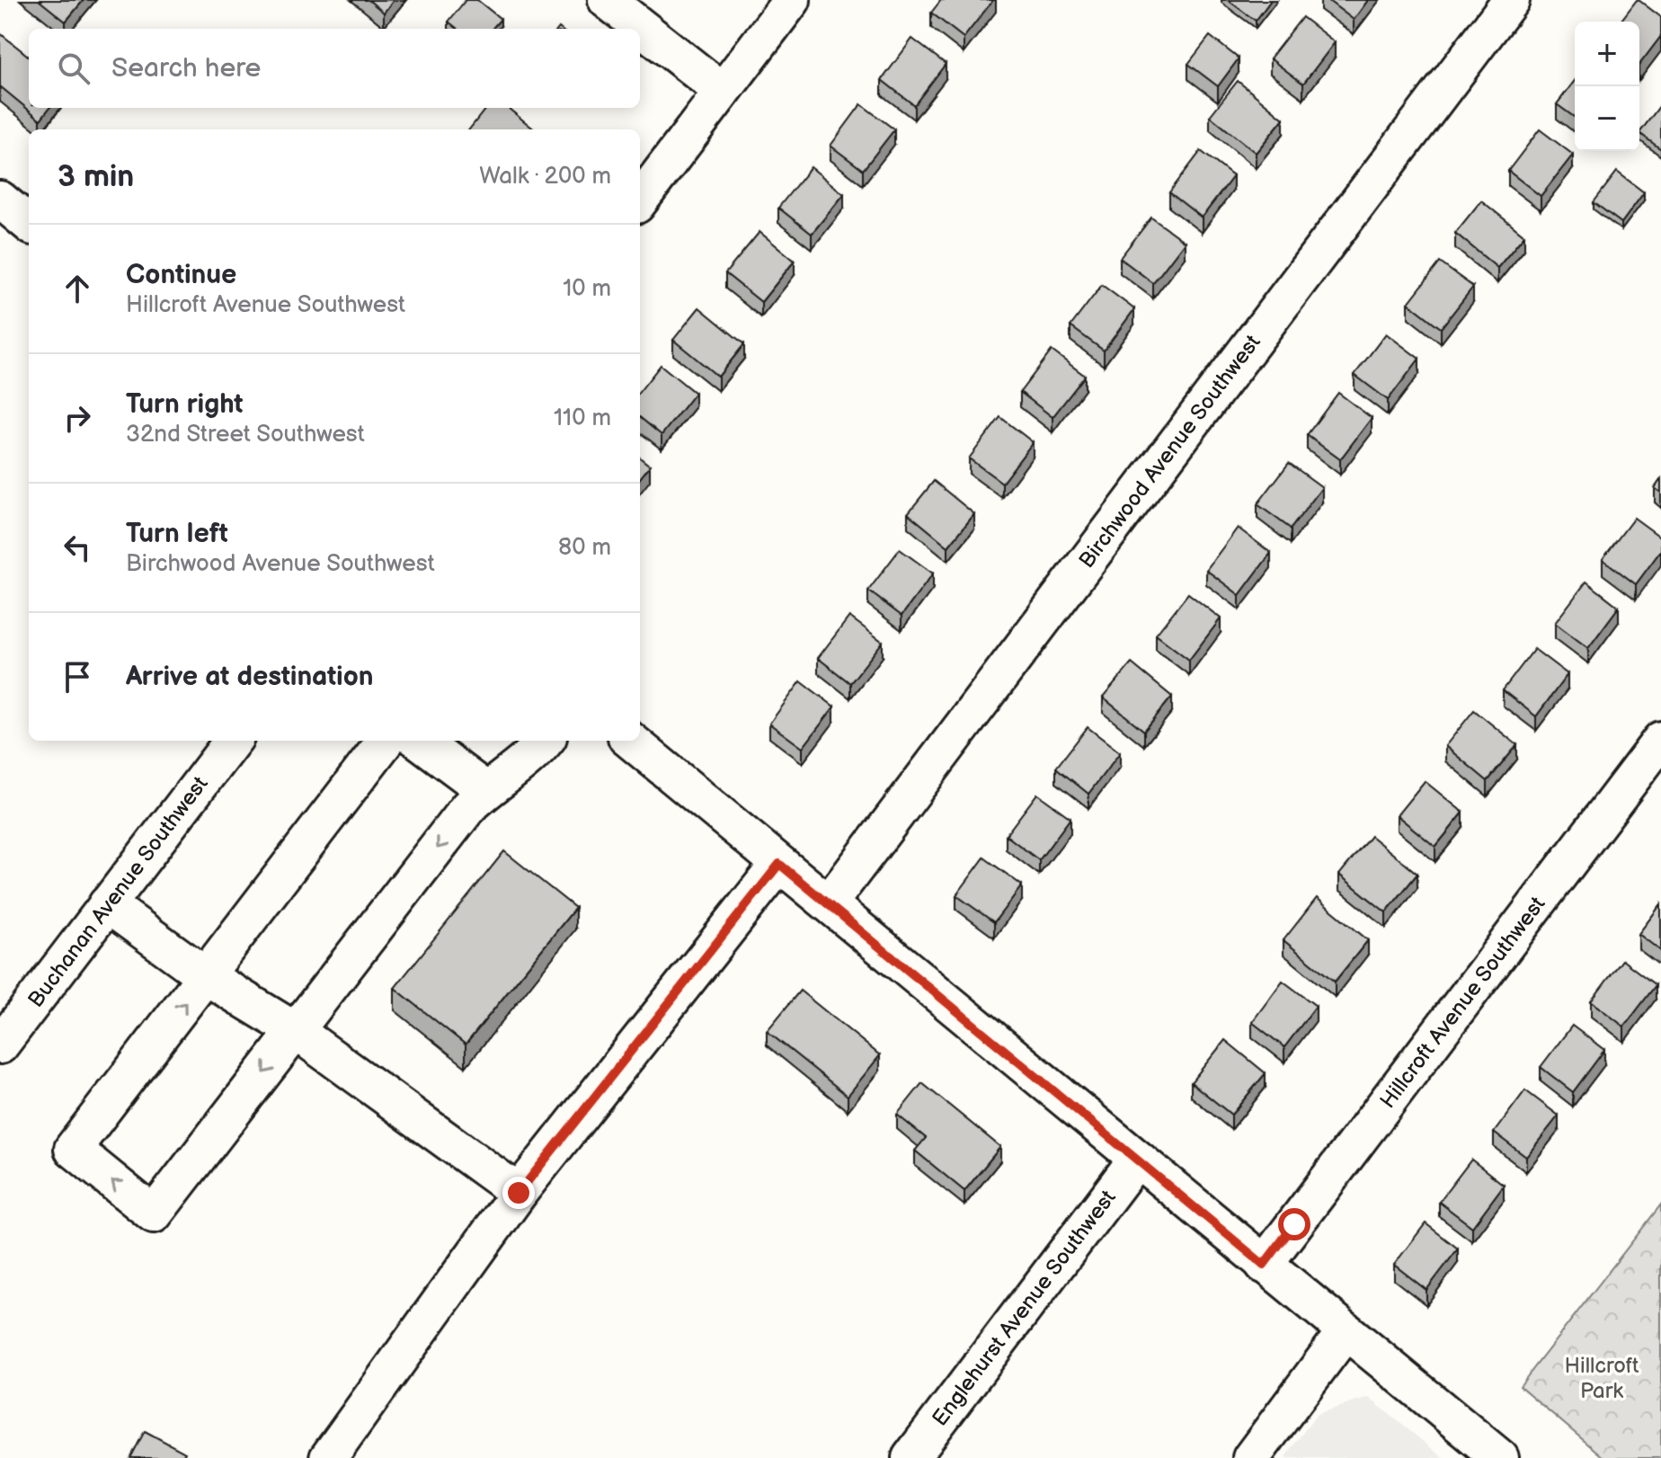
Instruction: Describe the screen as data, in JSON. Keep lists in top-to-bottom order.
{
  "streets": {
    "street": [
      "Birchwood Avenue Southwest",
      "Buchanan Avenue Southwest",
      "Hillcroft Avenue Southwest",
      "Englehurst Avenue Southwest"
    ]
  },
  "parks": ["Hillcroft Park"],
  "page": {
    "map_buttons": ["+", "−"],
    "search": "Search here",
    "heading": ["3 min", "Walk · 200 m"],
    "list": [
      ["Continue", "Hillcroft Avenue Southwest", "10 m"],
      ["Turn right", "32nd Street Southwest", "110 m"],
      ["Turn left", "Birchwood Avenue Southwest", "80 m"],
      "Arrive at destination"
    ]
  }
}
